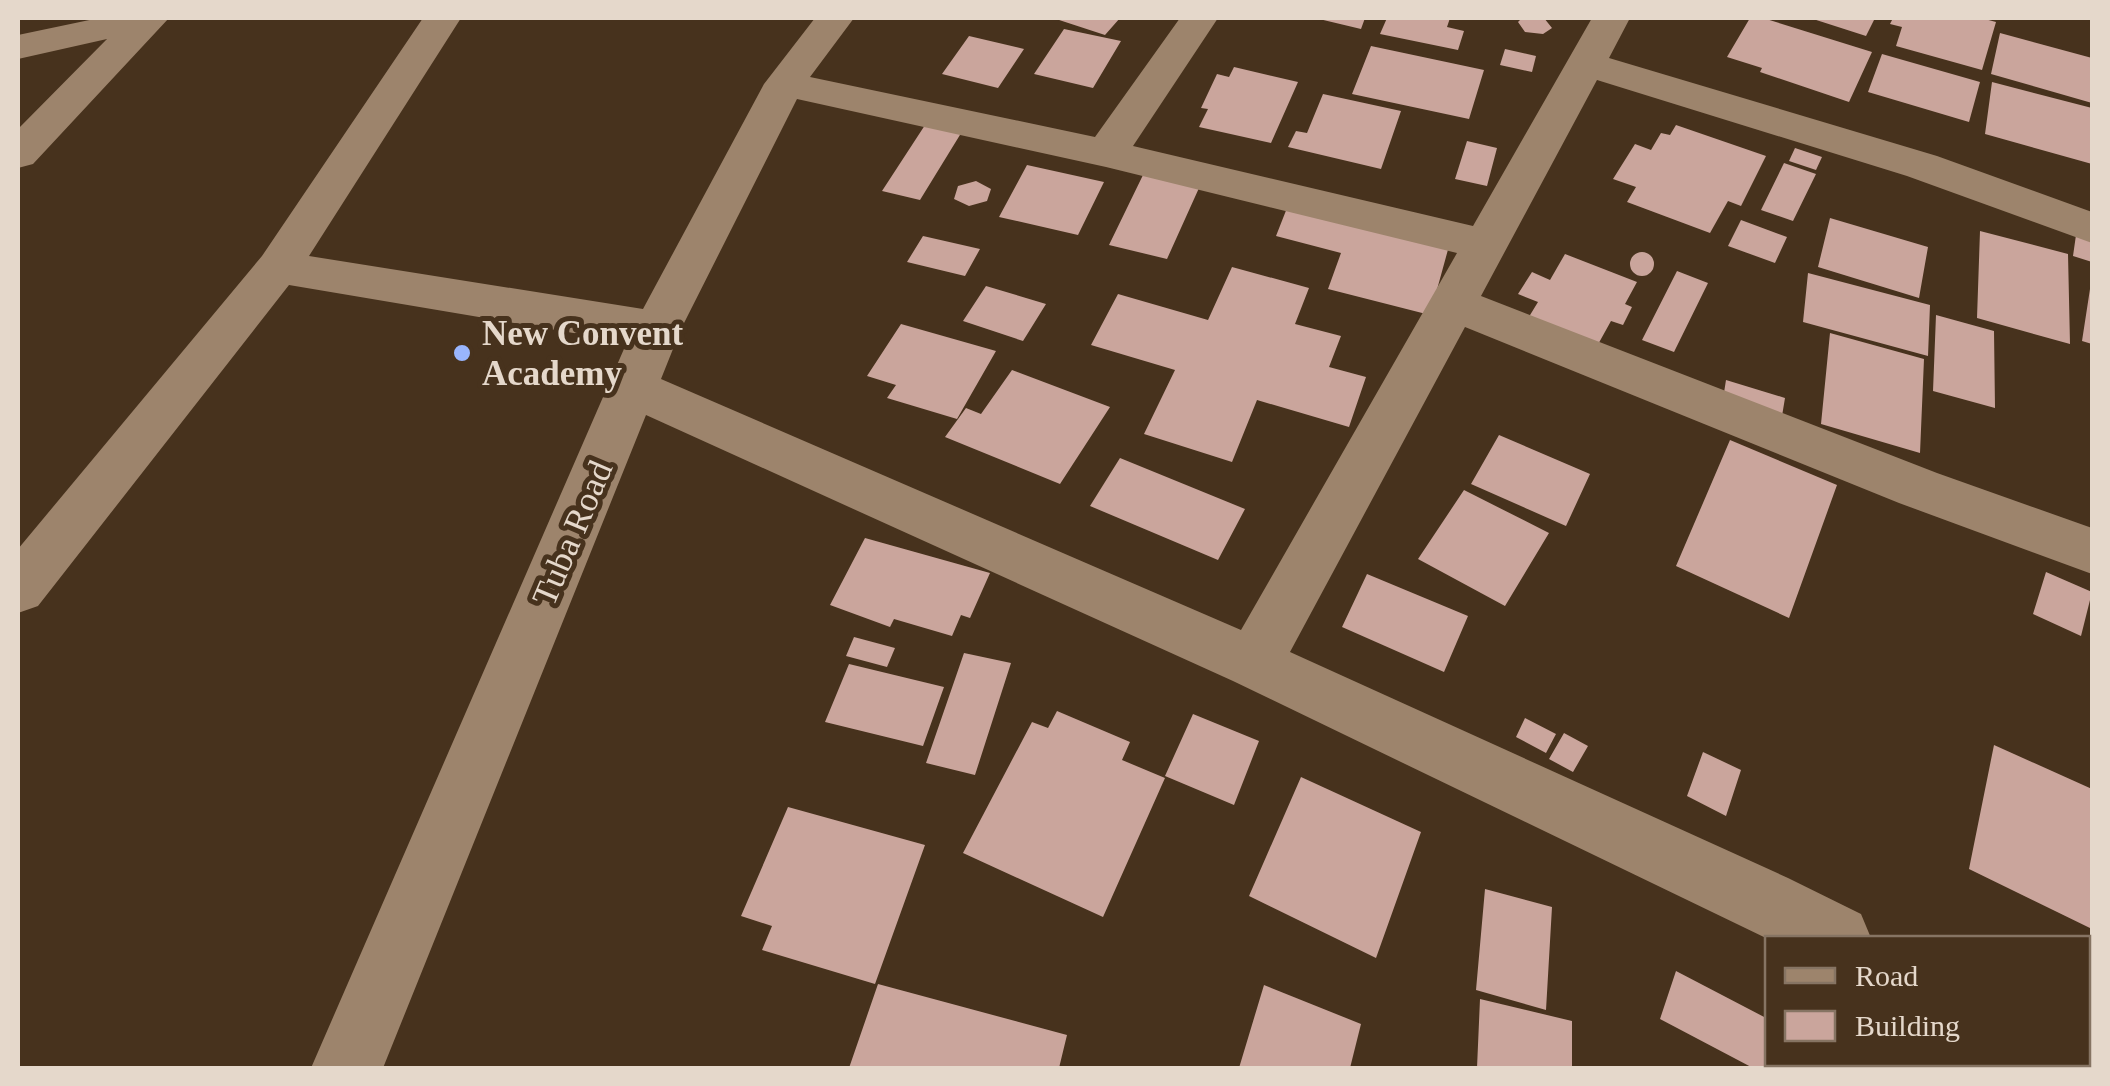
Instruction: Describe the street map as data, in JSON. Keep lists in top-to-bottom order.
{
  "streets": {
    "street": ["Tuba Road"]
  },
  "places": ["New Convent Academy"],
  "legend": ["Road", "Building"]
}
